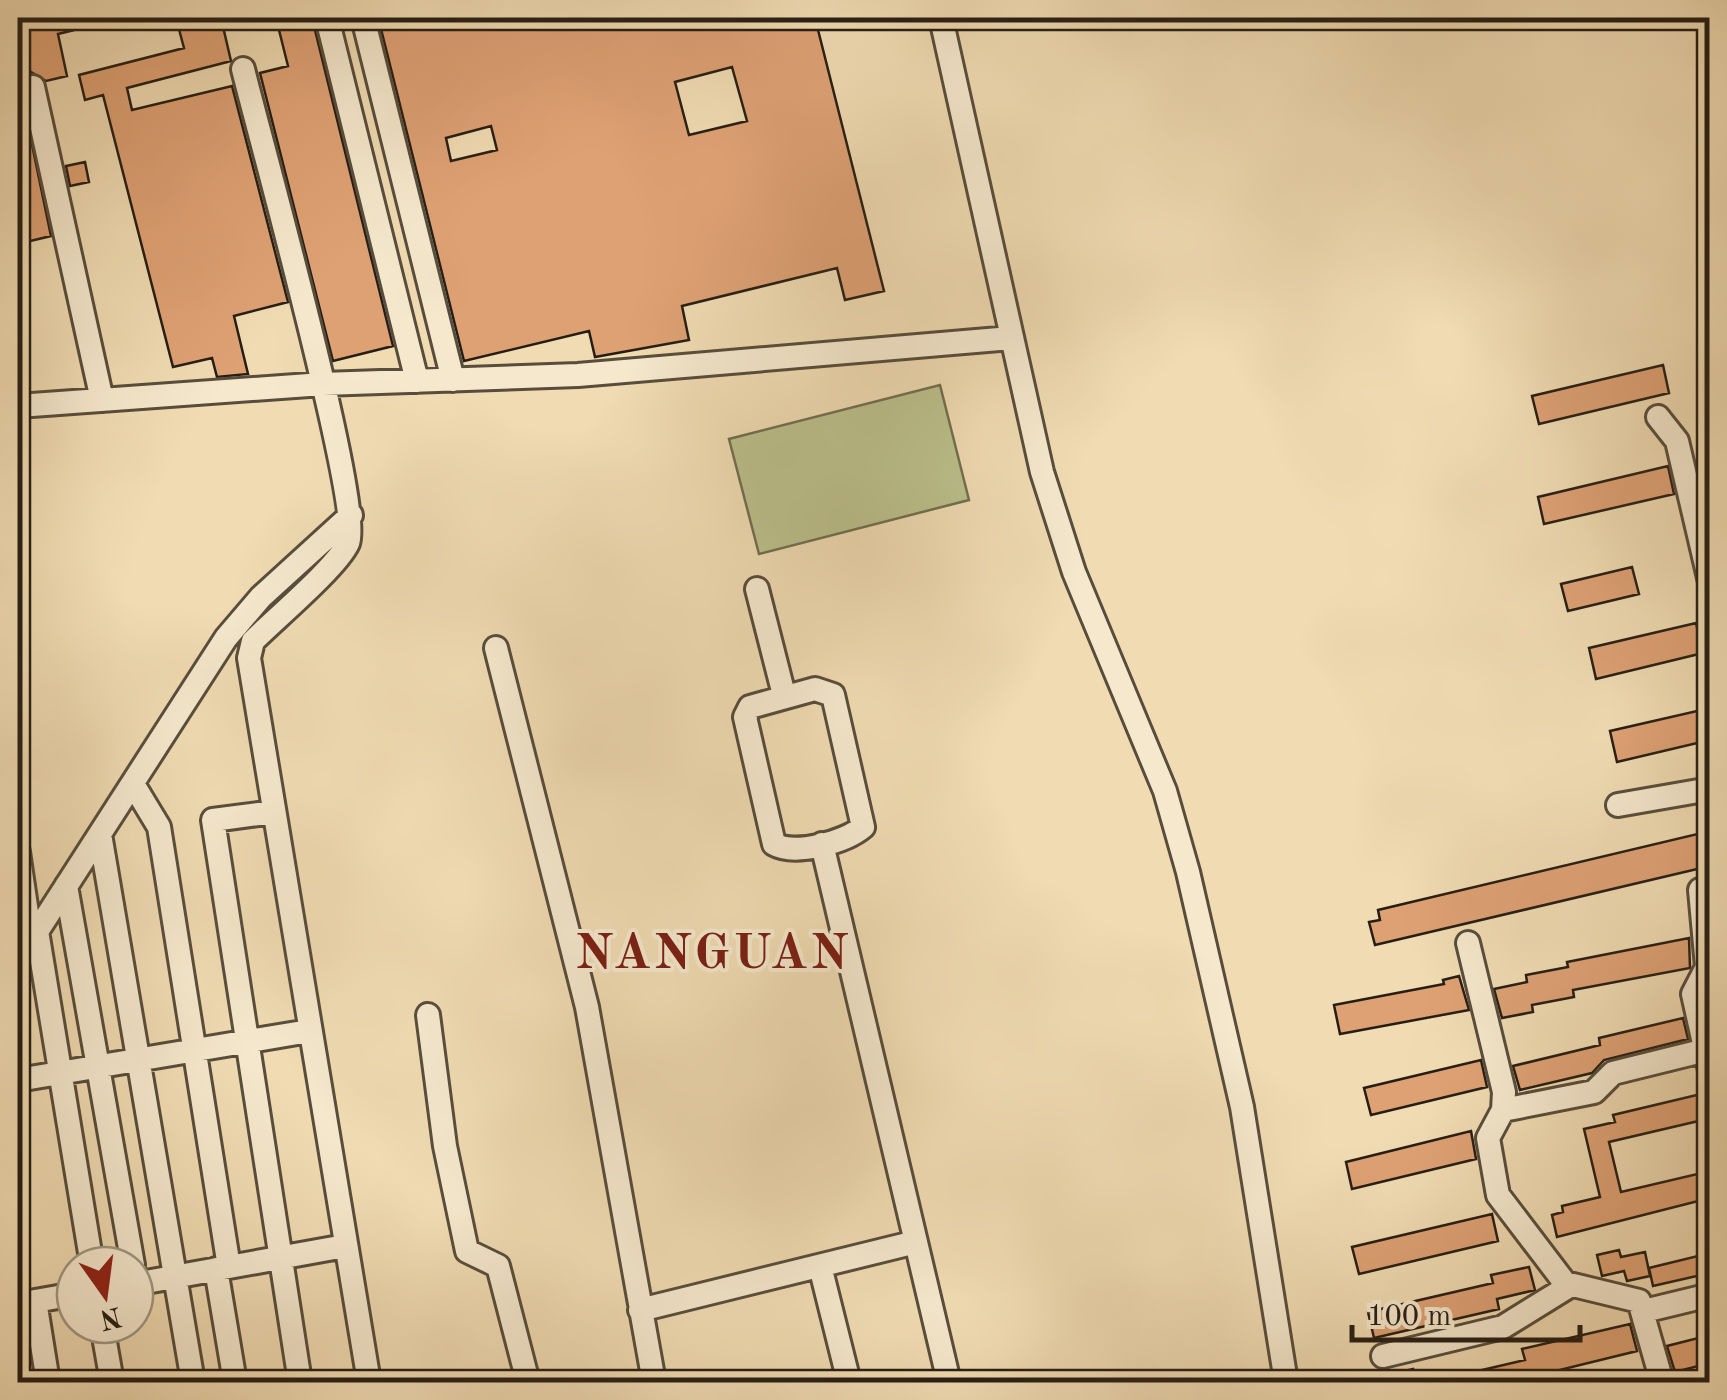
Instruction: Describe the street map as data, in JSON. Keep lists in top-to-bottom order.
{
  "districts": ["NANGUAN"],
  "scale_bar": "100 m",
  "north": "bottom"
}
